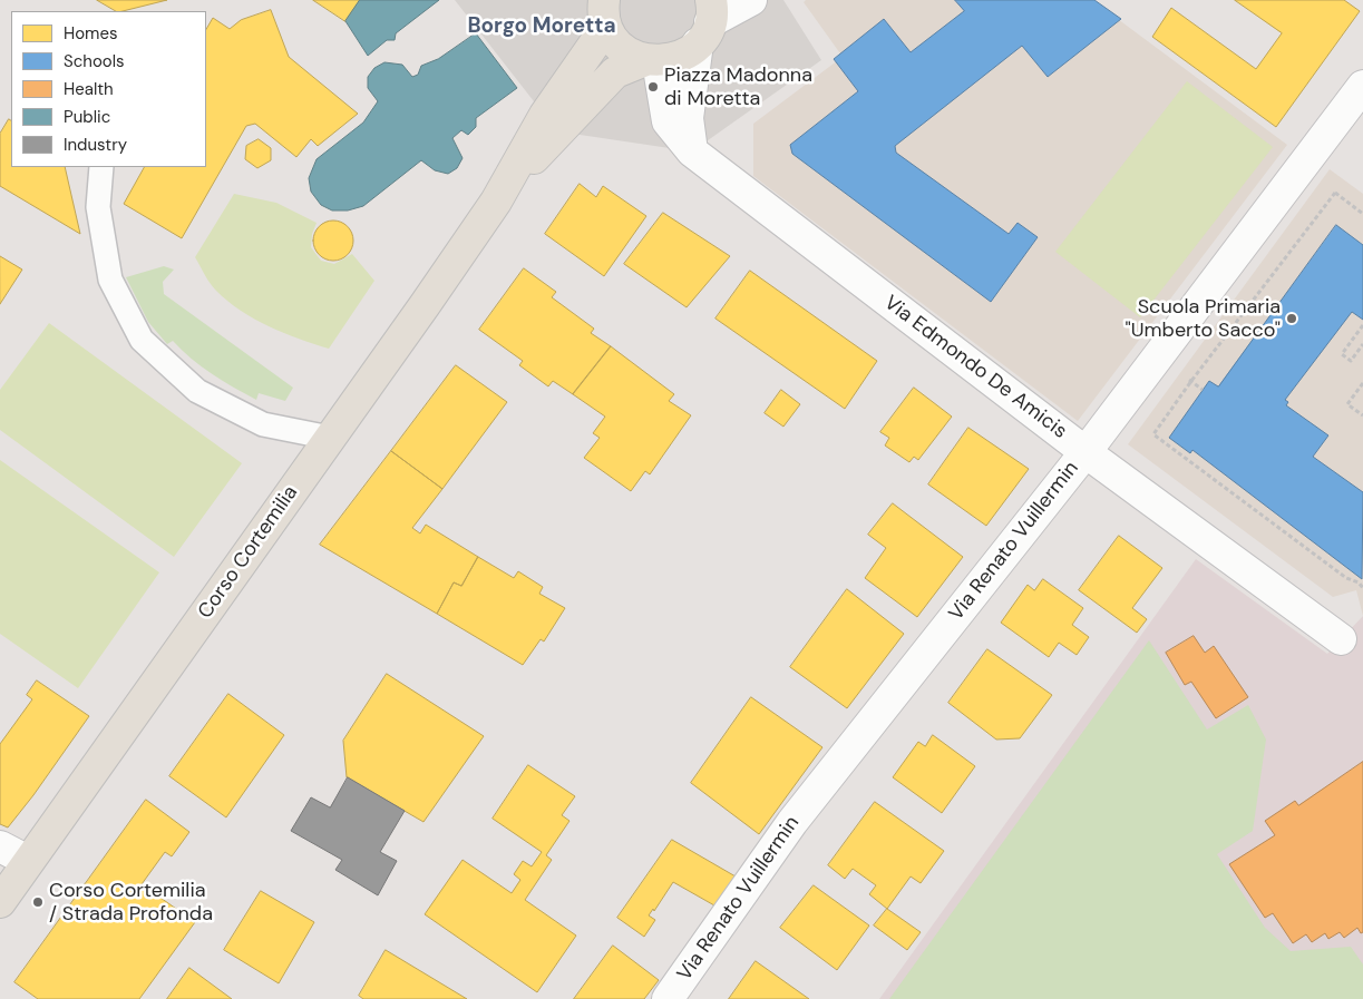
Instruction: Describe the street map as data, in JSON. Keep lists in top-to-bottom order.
{
  "streets": {
    "main road": ["Corso Cortemilia"],
    "street": ["Via Edmondo De Amicis", "Via Renato Vuillermin"]
  },
  "crossings": [
    ["Via Edmondo De Amicis", "Via Renato Vuillermin"],
    ["Via Edmondo De Amicis", "Corso Cortemilia"]
  ],
  "districts": ["Borgo Moretta"],
  "places": ["Piazza Madonna di Moretta", "Scuola Primaria \"Umberto Sacco\"", "Corso Cortemilia / Strada Profonda"],
  "legend": [
    "Homes",
    "Schools",
    "Health",
    "Public",
    "Industry"
  ]
}
